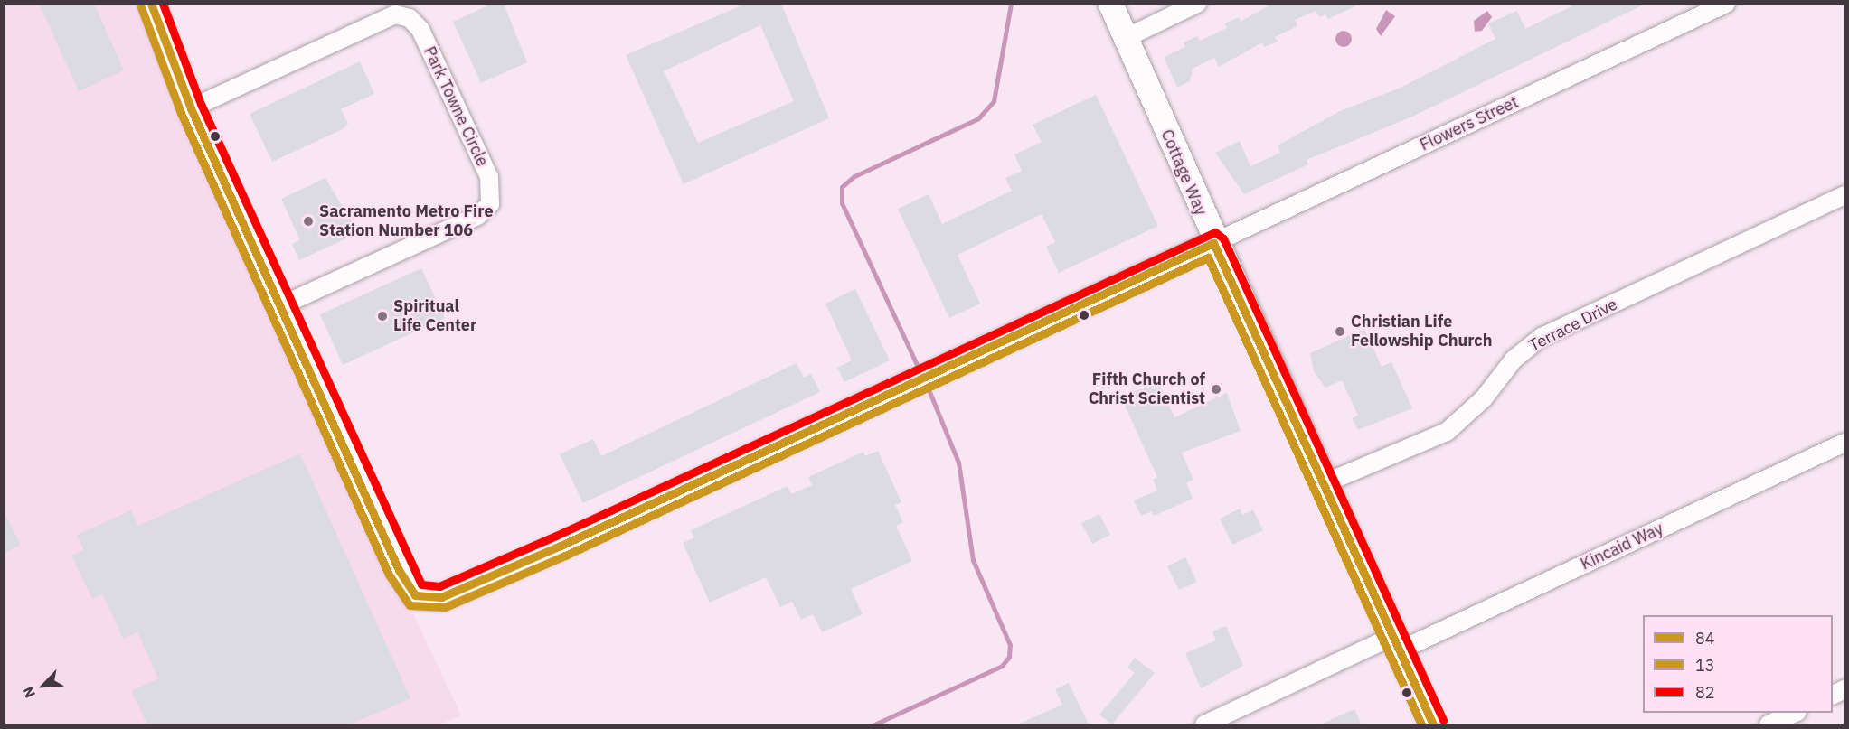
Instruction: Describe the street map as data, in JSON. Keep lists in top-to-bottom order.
{
  "streets": {
    "street": [
      "Park Towne Circle",
      "Flowers Street",
      "Cottage Way",
      "Terrace Drive",
      "Kincaid Way"
    ]
  },
  "crossings": [
    ["Flowers Street", "Cottage Way"],
    ["Cottage Way", "Terrace Drive"],
    ["Cottage Way", "Kincaid Way"]
  ],
  "places": [
    "Sacramento Metro Fire Station Number 106",
    "Spiritual Life Center",
    "Christian Life Fellowship Church",
    "Fifth Church of Christ Scientist"
  ],
  "lines": ["transit line 84", "transit line 82", "transit line 13"],
  "legend": ["84", "13", "82"],
  "north": "bottom left"
}
